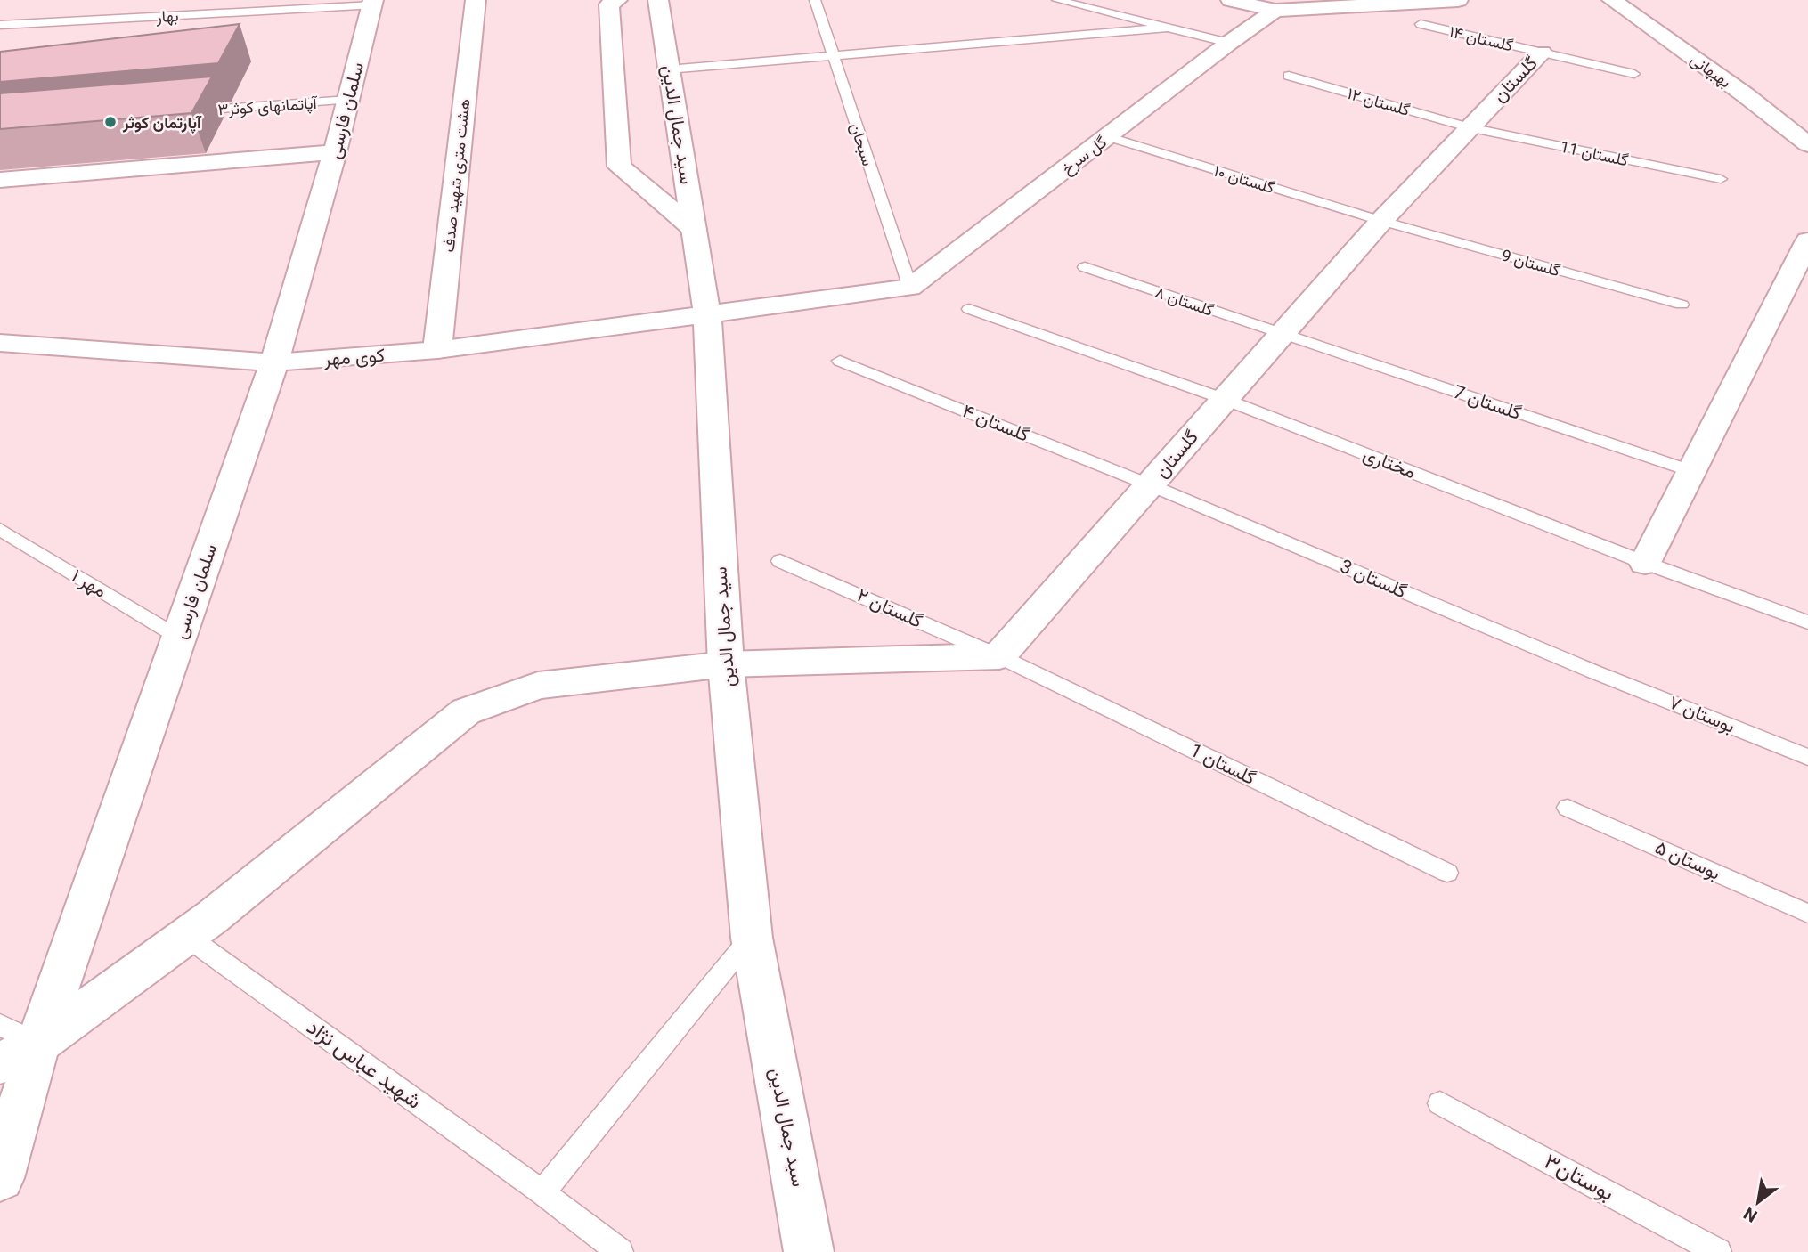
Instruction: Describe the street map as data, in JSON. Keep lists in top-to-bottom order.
{
  "streets": {
    "street": [
      "بهبهانی",
      "گلستان",
      "سلمان فارسی",
      "سید جمال الدین",
      "گل سرخ",
      "هشت متری شهید صدف",
      "کوی مهر"
    ],
    "lane": [
      "بهار",
      "گلستان ۱۴",
      "گلستان ۱۲",
      "آپاتمانهای کوثر۳",
      "سبحان",
      "گلستان 11",
      "گلستان ۱۰",
      "گلستان 9",
      "گلستان ۸",
      "گلستان 7",
      "گلستان ۴",
      "مختاری",
      "گلستان 3",
      "مهر ۱",
      "گلستان ۲",
      "بوستان ۷",
      "گلستان 1",
      "بوستان ۵",
      "شهید عباس نژاد",
      "بوستان۳"
    ]
  },
  "crossings": [
    ["بهار", "سلمان فارسی"],
    ["گلستان ۱۴", "گلستان"],
    ["گلستان", "گلستان ۱۲"],
    ["گلستان", "گلستان 11"],
    ["گلستان", "گلستان ۱۰"],
    ["گلستان", "گلستان 9"],
    ["گلستان", "گلستان ۸"],
    ["گلستان", "گلستان 7"],
    ["گلستان", "گلستان ۴"],
    ["گلستان", "مختاری"],
    ["گلستان", "گلستان 3"],
    ["گلستان", "گلستان ۲"],
    ["گلستان", "گلستان 1"],
    ["گلستان ۱۲", "گلستان 11"],
    ["آپاتمانهای کوثر۳", "سلمان فارسی"],
    ["سلمان فارسی", "کوی مهر"],
    ["سلمان فارسی", "مهر ۱"],
    ["سید جمال الدین", "کوی مهر"],
    ["سبحان", "گل سرخ"],
    ["گل سرخ", "گلستان ۱۰"],
    ["هشت متری شهید صدف", "کوی مهر"],
    ["گلستان ۱۰", "گلستان 9"],
    ["گلستان ۸", "گلستان 7"],
    ["گلستان ۴", "گلستان 3"],
    ["گلستان 3", "بوستان ۷"],
    ["گلستان ۲", "گلستان 1"]
  ],
  "places": ["آپارتمان کوثر"],
  "north": "bottom left"
}
